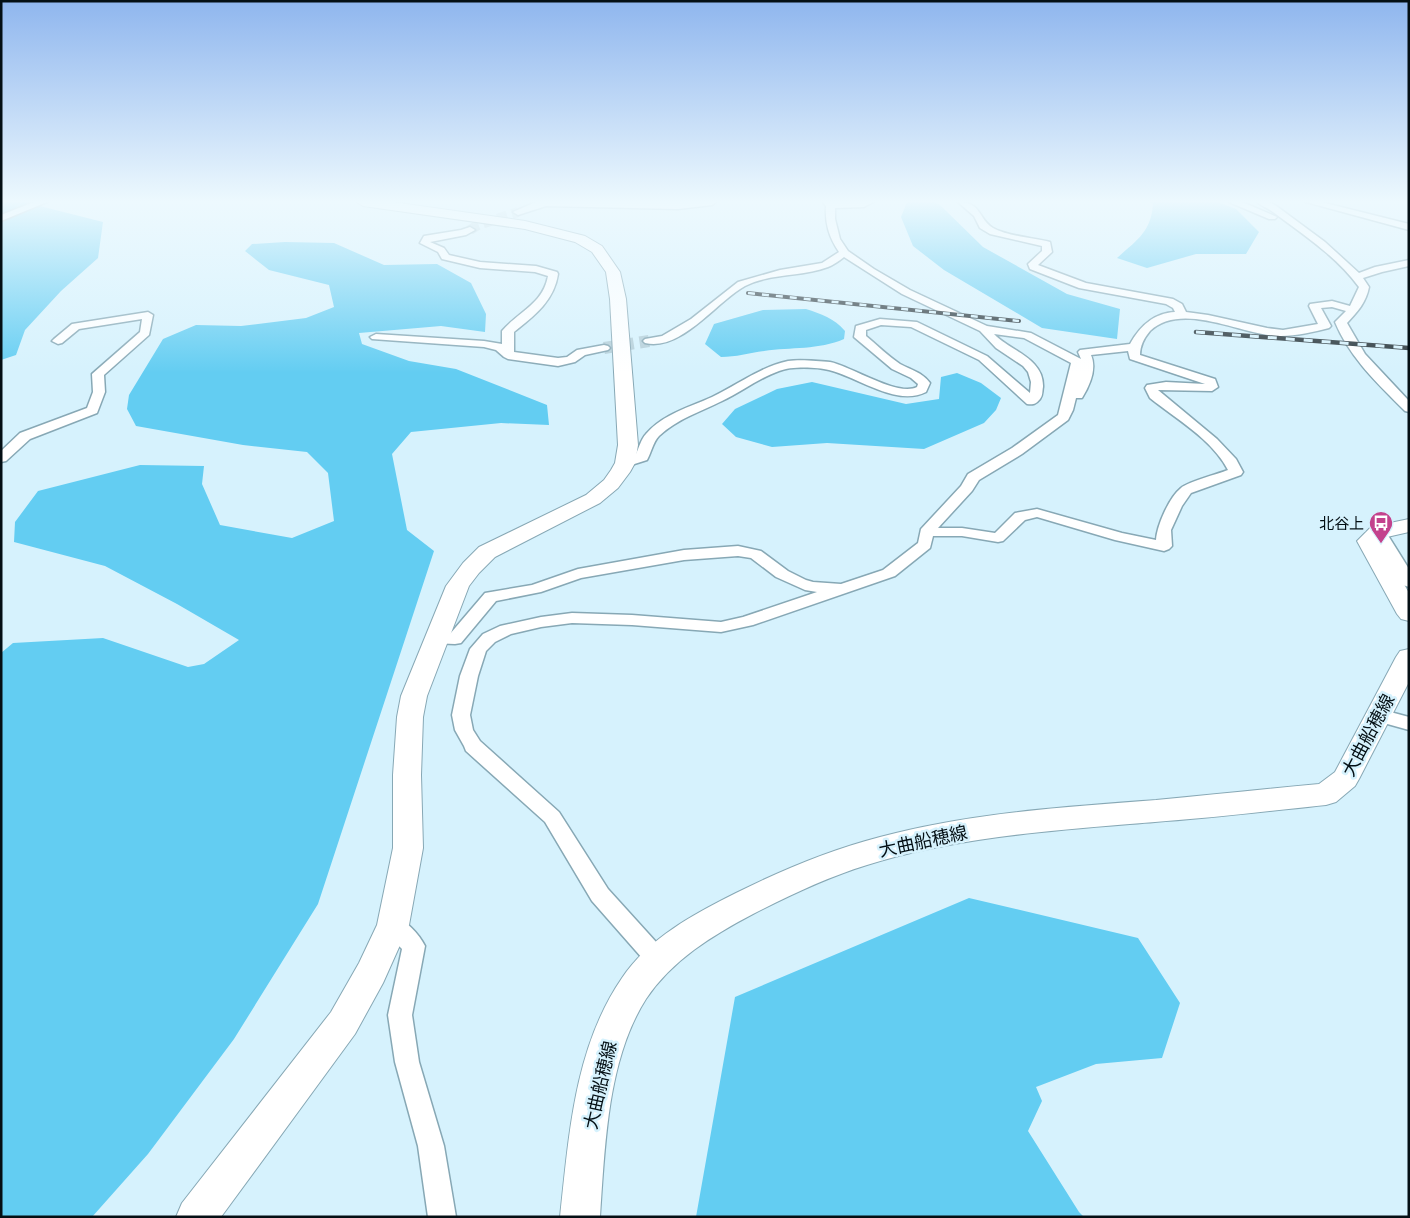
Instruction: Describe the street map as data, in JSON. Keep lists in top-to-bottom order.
{
  "streets": {
    "street": ["大曲船穂線"]
  },
  "places": {
    "bus stop": ["北谷上"]
  }
}
